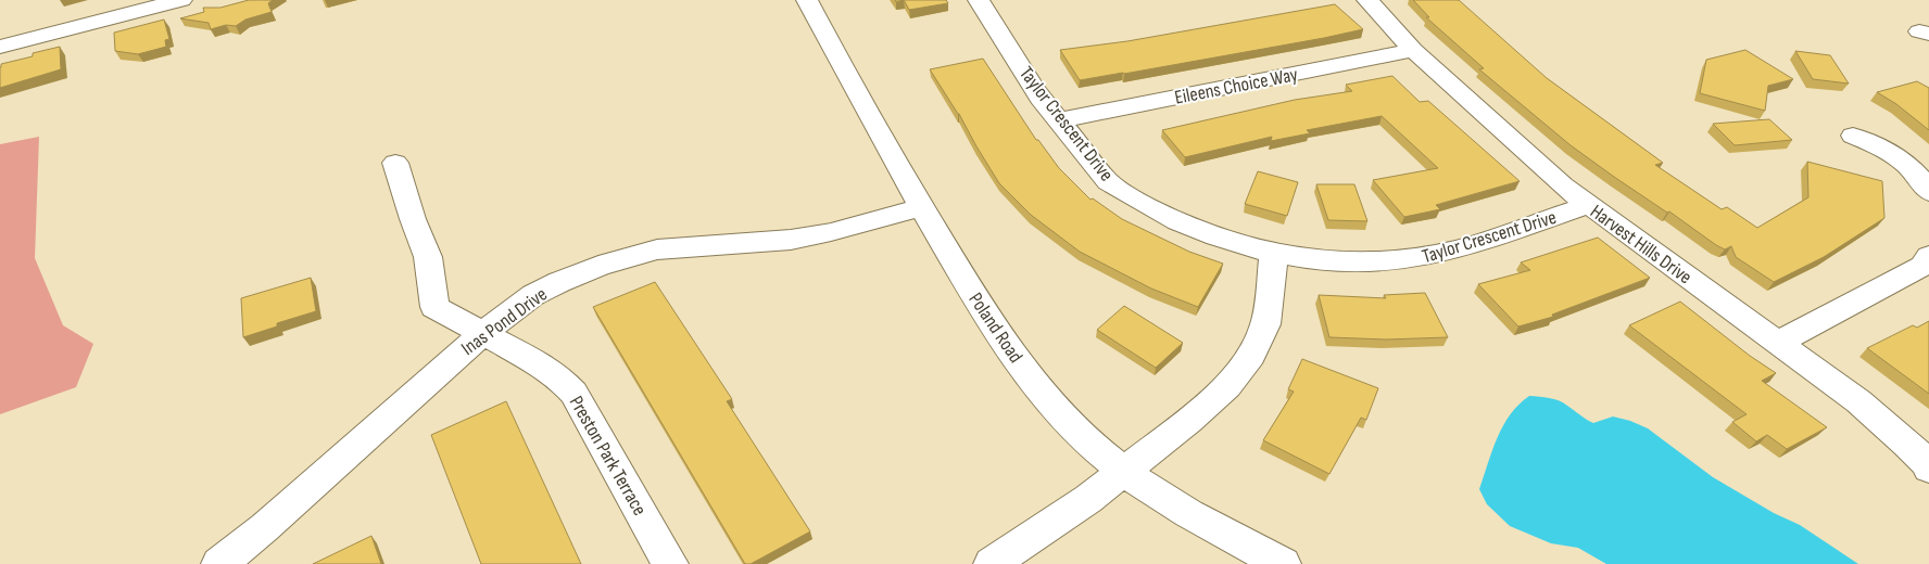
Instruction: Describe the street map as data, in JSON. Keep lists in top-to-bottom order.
{
  "streets": {
    "street": [
      "Eileens Choice Way",
      "Taylor Crescent Drive",
      "Harvest Hills Drive",
      "Inas Pond Drive",
      "Poland Road",
      "Preston Park Terrace"
    ]
  },
  "crossings": [
    ["Eileens Choice Way", "Taylor Crescent Drive"],
    ["Eileens Choice Way", "Harvest Hills Drive"],
    ["Taylor Crescent Drive", "Harvest Hills Drive"],
    ["Inas Pond Drive", "Poland Road"],
    ["Inas Pond Drive", "Preston Park Terrace"]
  ]
}
